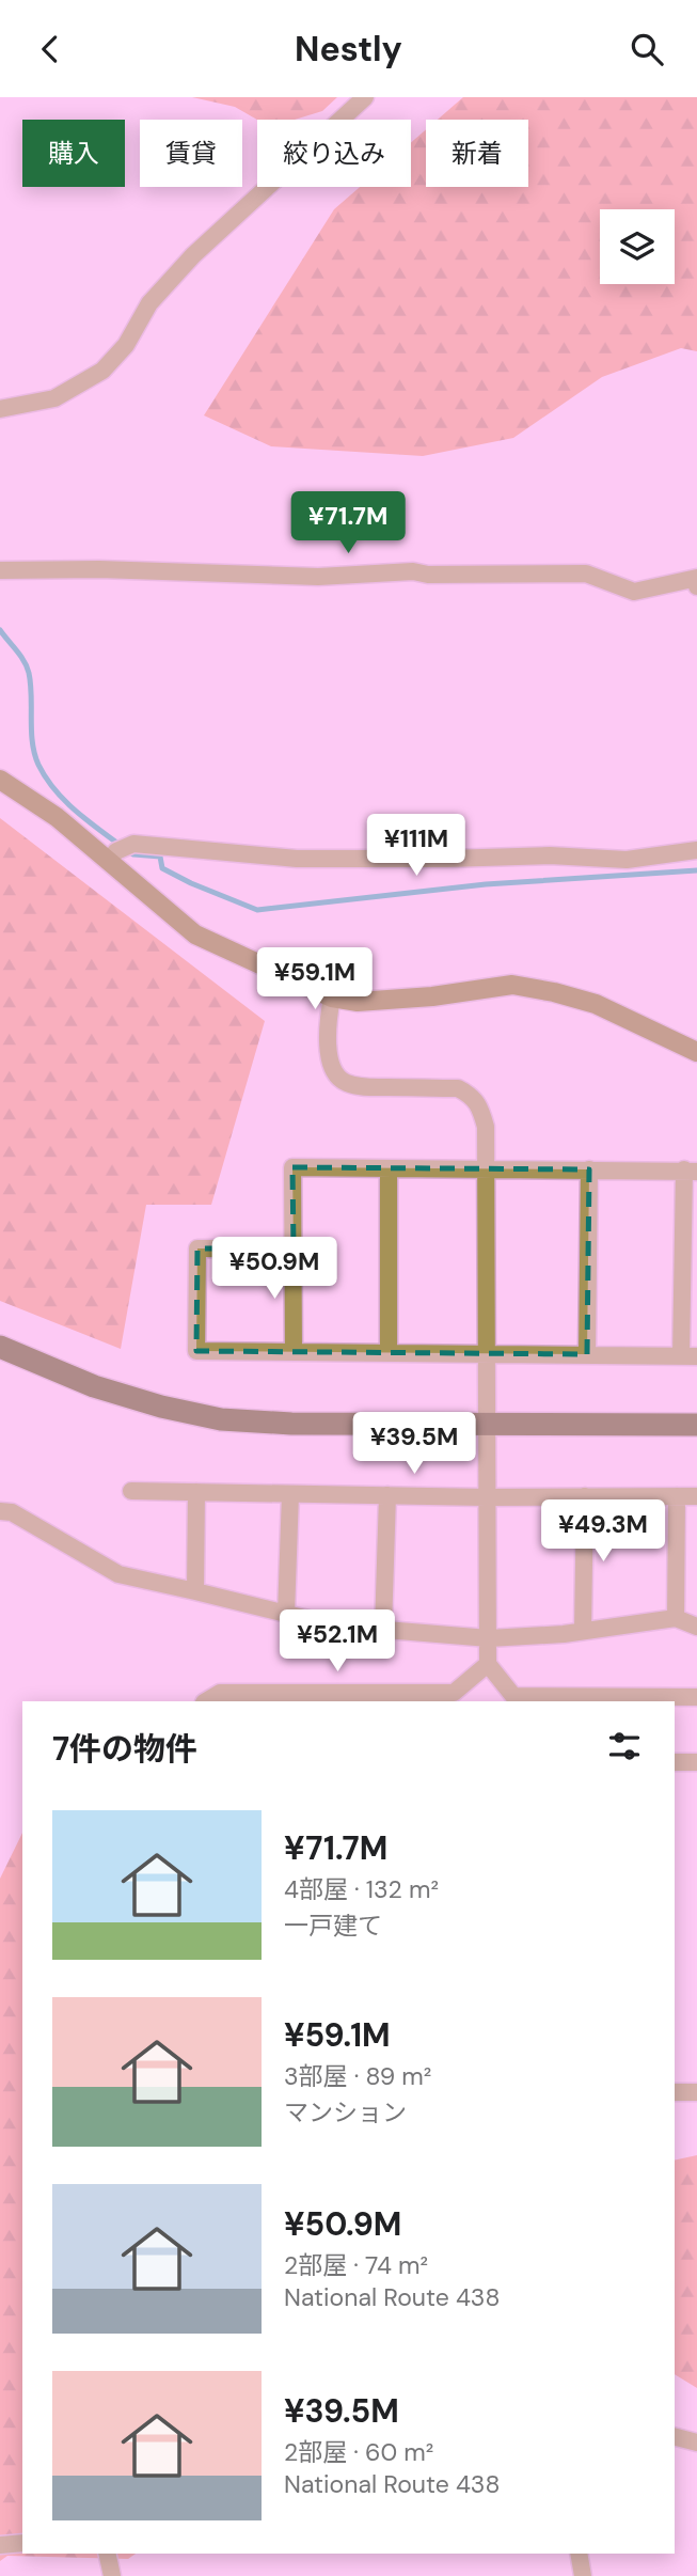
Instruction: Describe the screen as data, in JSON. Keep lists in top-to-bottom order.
{
  "page": {
    "header": "Nestly",
    "chip": [
      "購入",
      "賃貸",
      "絞り込み",
      "新着"
    ],
    "price": [
      "¥71.7M",
      "¥111M",
      "¥59.1M",
      "¥50.9M",
      "¥39.5M",
      "¥49.3M",
      "¥52.1M"
    ],
    "heading": "7件の物件",
    "list": [
      {
        "name": "¥71.7M",
        "note": "4部屋 · 132 m² · 一戸建て"
      },
      {
        "name": "¥59.1M",
        "note": "3部屋 · 89 m² · マンション"
      },
      {
        "name": "¥50.9M",
        "note": "2部屋 · 74 m² · National Route 438"
      },
      {
        "name": "¥39.5M",
        "note": "2部屋 · 60 m² · National Route 438"
      }
    ]
  }
}
